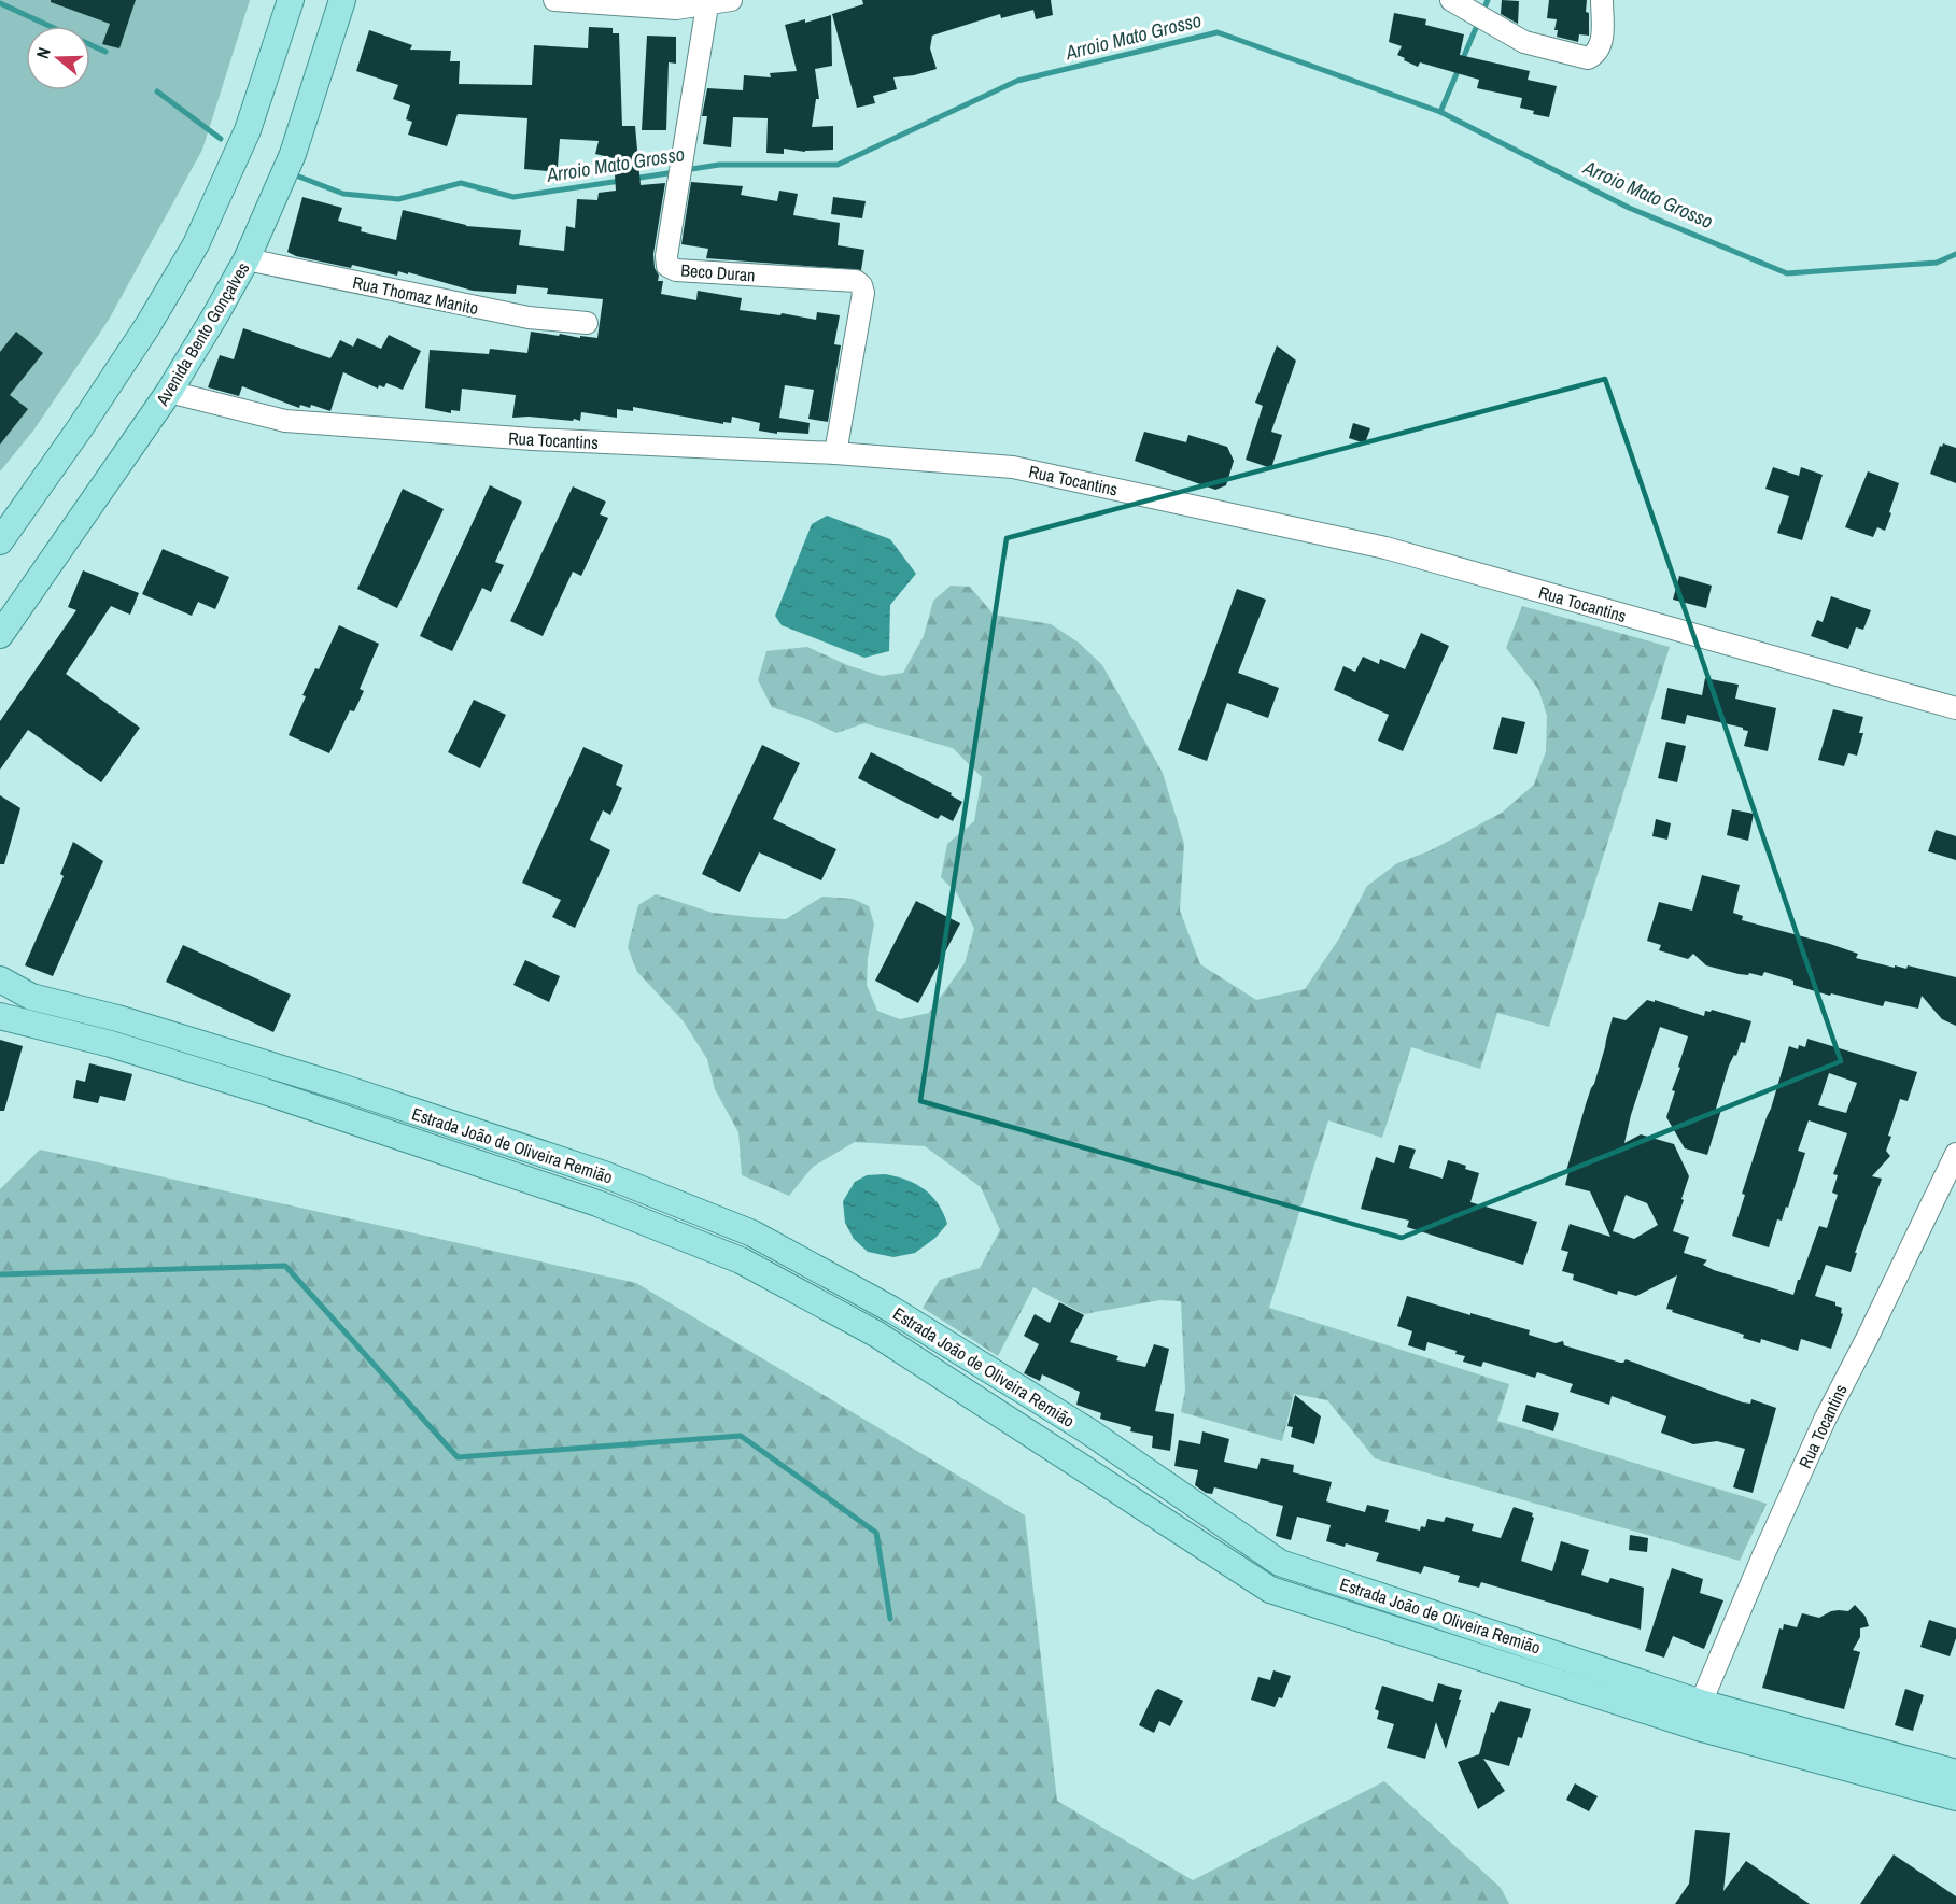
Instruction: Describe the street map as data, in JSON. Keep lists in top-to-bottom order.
{
  "streets": {
    "main road": ["Avenida Bento Gonçalves", "Estrada João de Oliveira Remião"],
    "street": ["Beco Duran", "Rua Thomaz Manito", "Rua Tocantins"]
  },
  "crossings": [
    ["Beco Duran", "Rua Tocantins"],
    ["Rua Thomaz Manito", "Avenida Bento Gonçalves"],
    ["Avenida Bento Gonçalves", "Rua Tocantins"],
    ["Rua Tocantins", "Estrada João de Oliveira Remião"]
  ],
  "water": ["Arroio Mato Grosso"],
  "north": "left"
}
